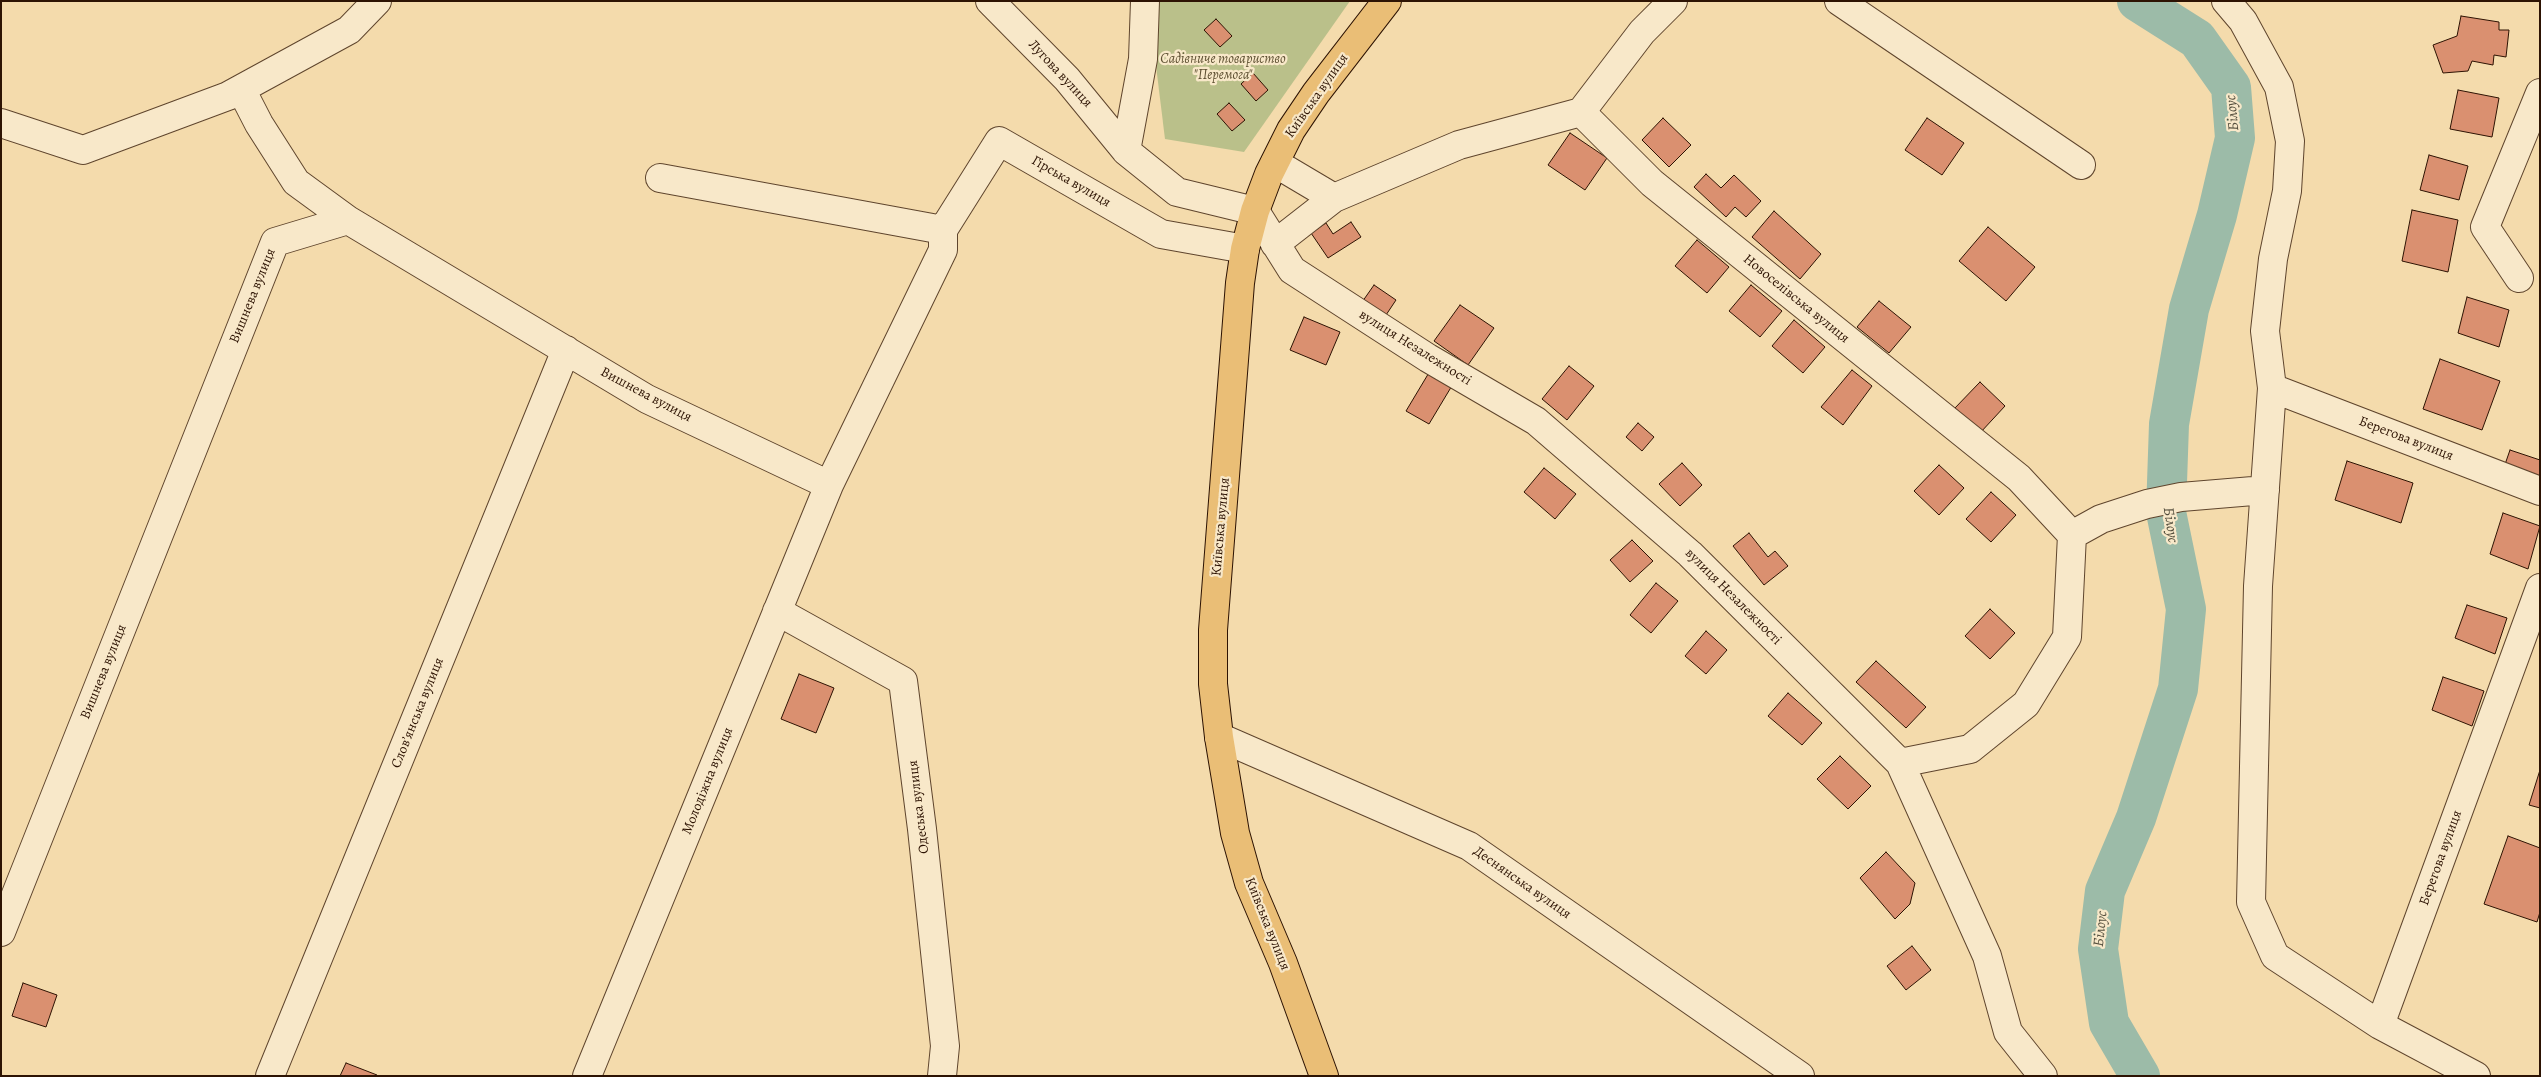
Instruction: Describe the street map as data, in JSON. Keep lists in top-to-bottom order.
{
  "streets": {
    "main road": ["Київська вулиця"],
    "street": [
      "Лугова вулиця",
      "Гірська вулиця",
      "Вишнева вулиця",
      "Новоселівська вулиця",
      "вулиця Незалежності",
      "Берегова вулиця",
      "Словʼянська вулиця",
      "Молодіжна вулиця",
      "Одеська вулиця",
      "Деснянська вулиця"
    ]
  },
  "crossings": [
    ["Лугова вулиця", "Київська вулиця"],
    ["Лугова вулиця", "вулиця Незалежності"],
    ["Київська вулиця", "Гірська вулиця"],
    ["Київська вулиця", "вулиця Незалежності"],
    ["Київська вулиця", "Деснянська вулиця"],
    ["Гірська вулиця", "Молодіжна вулиця"],
    ["Вишнева вулиця", "Словʼянська вулиця"],
    ["Вишнева вулиця", "Молодіжна вулиця"],
    ["Молодіжна вулиця", "Одеська вулиця"]
  ],
  "water": ["Білоус"],
  "parks": ["Садівниче товариство \"Перемога\""]
}
